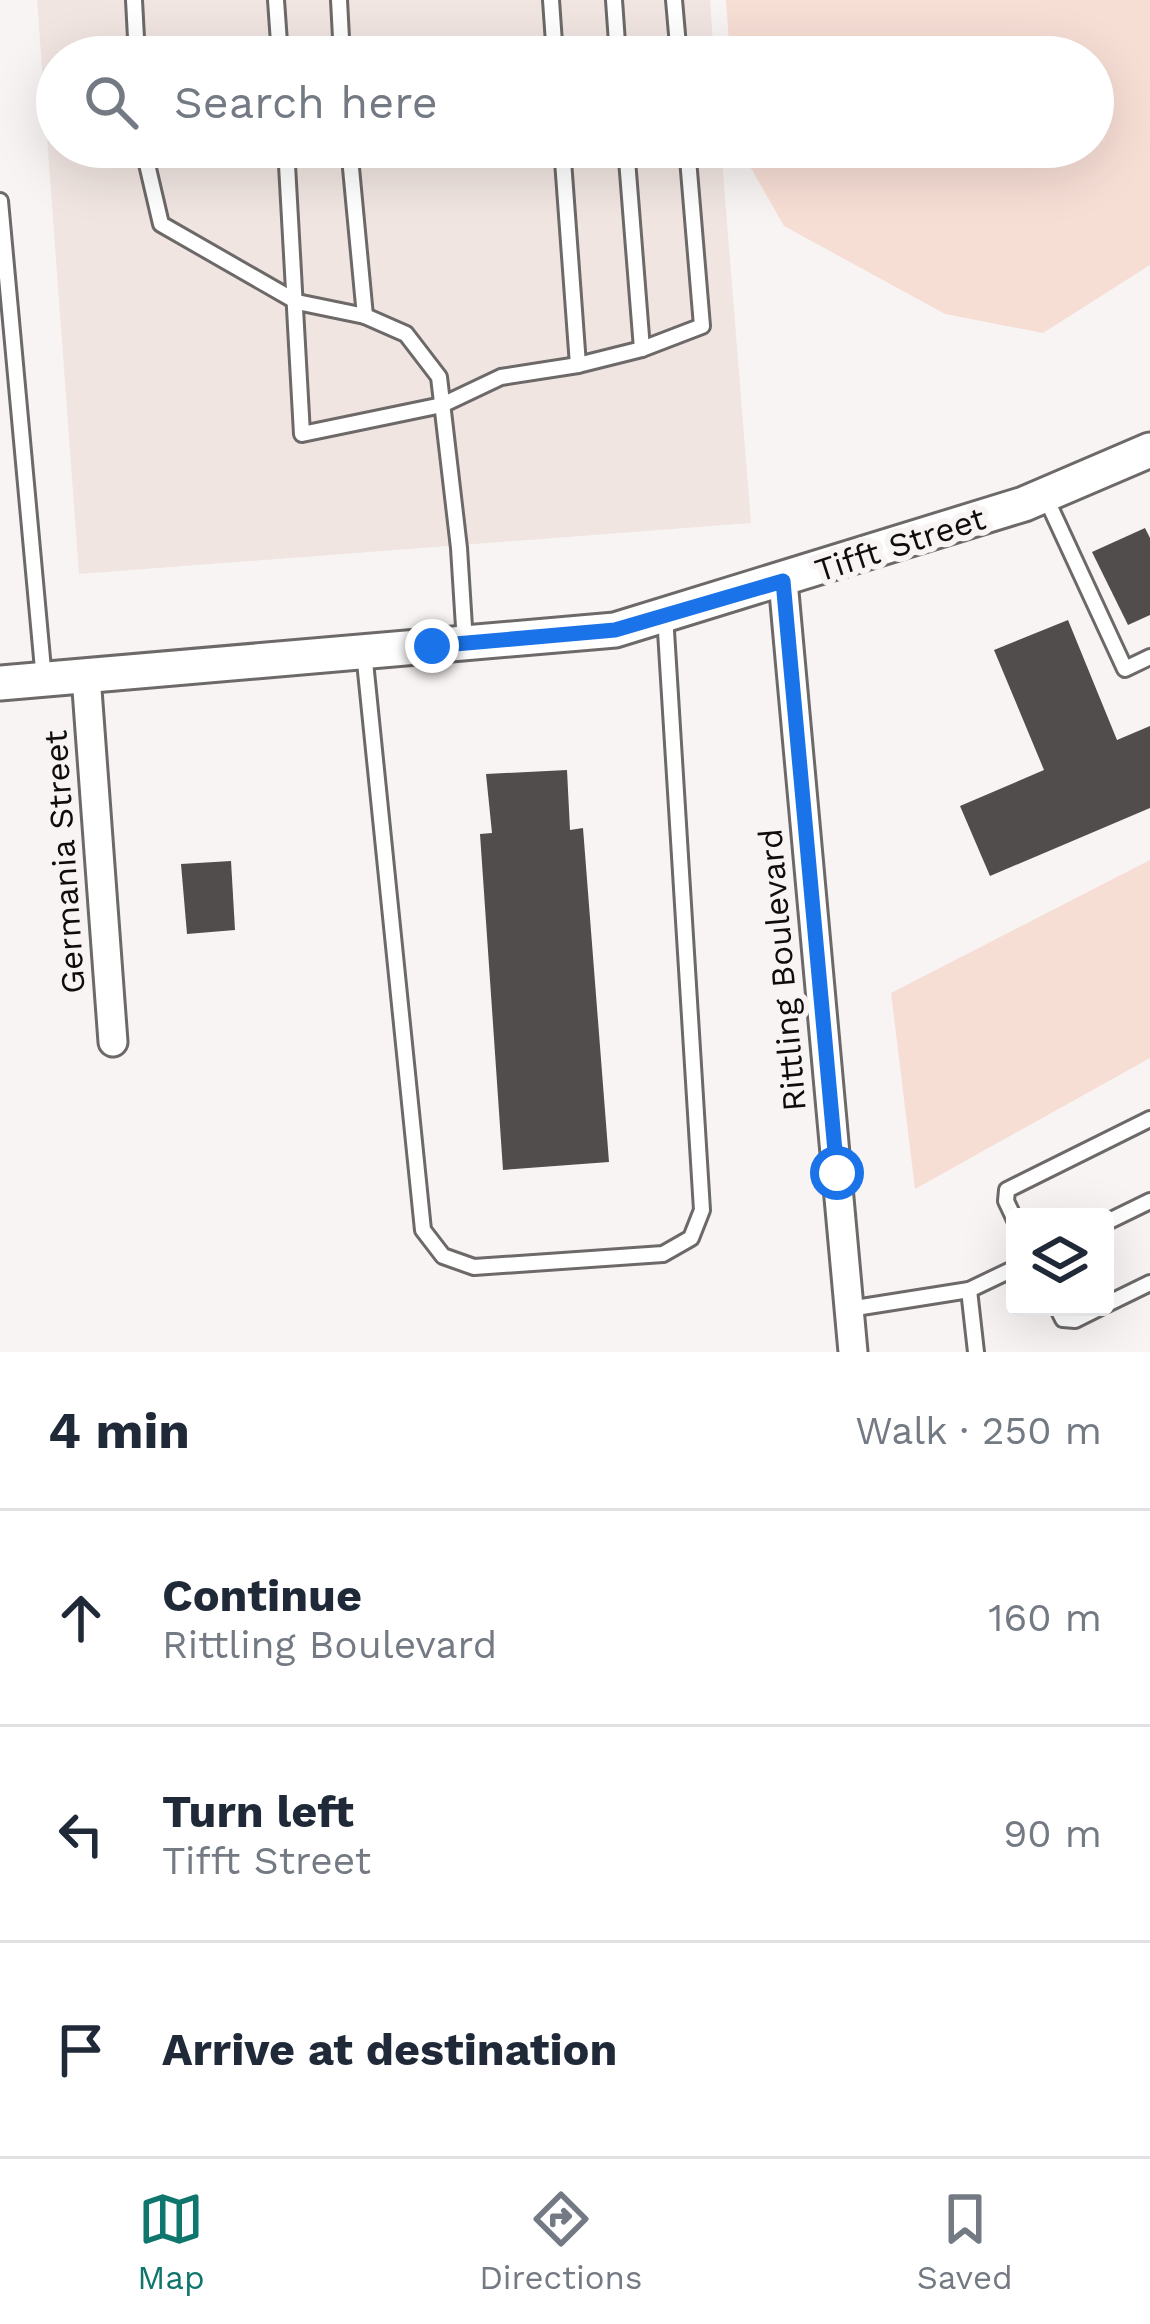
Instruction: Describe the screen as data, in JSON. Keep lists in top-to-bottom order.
{
  "streets": {
    "street": ["Tifft Street", "Germania Street", "Rittling Boulevard"]
  },
  "crossings": [
    ["Tifft Street", "Germania Street"],
    ["Tifft Street", "Rittling Boulevard"]
  ],
  "page": {
    "search": "Search here",
    "heading": ["4 min", "Walk · 250 m"],
    "list": [
      ["Continue", "Rittling Boulevard", "160 m"],
      ["Turn left", "Tifft Street", "90 m"],
      "Arrive at destination"
    ],
    "nav": ["Map", "Directions", "Saved"]
  }
}
